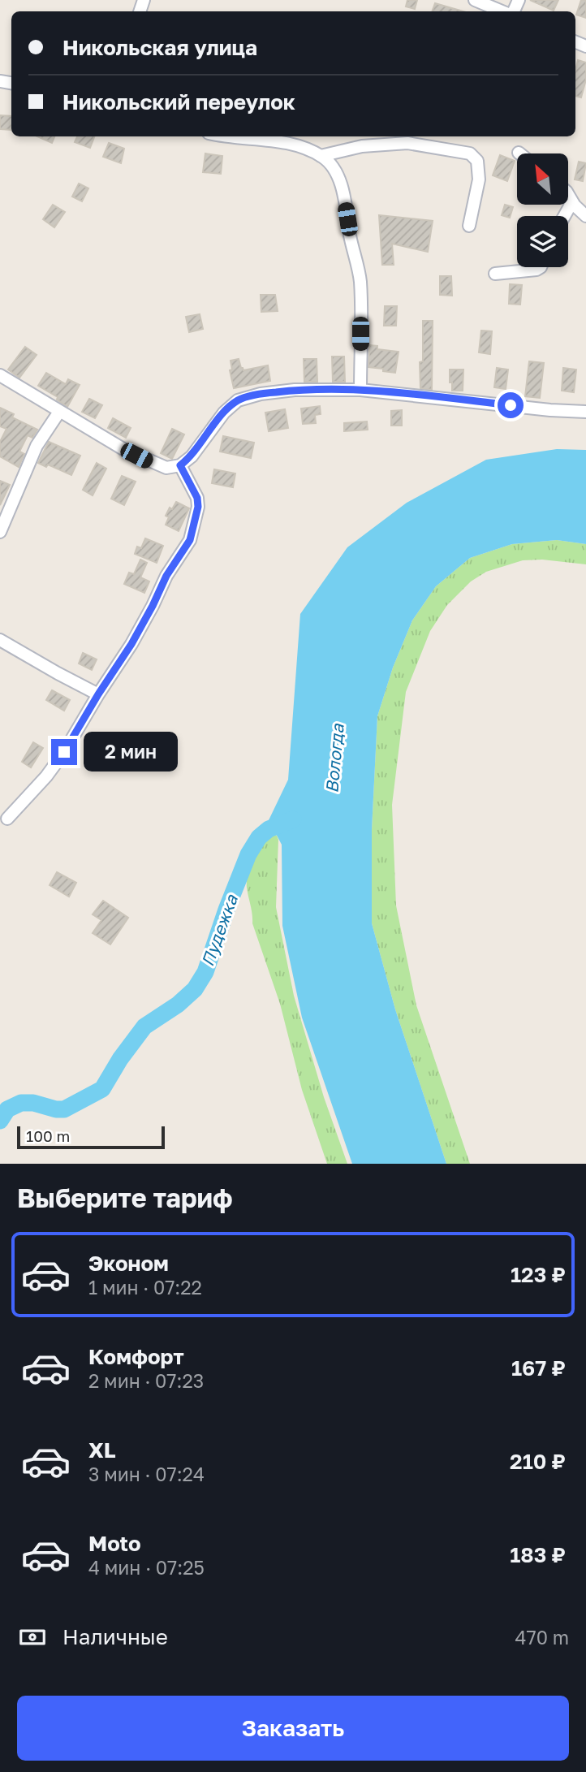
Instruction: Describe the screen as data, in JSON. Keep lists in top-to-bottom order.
{
  "water": ["Вологда", "Пудежка"],
  "scale_bar": "100 m",
  "north": "top left",
  "page": {
    "banner": ["Никольская улица", "Никольский переулок"],
    "bubble": "2 мин",
    "scale": "100 m",
    "heading": "Выберите тариф",
    "list": [
      {
        "name": "Эконом",
        "note": "1 мин · 07:22",
        "value": "123 ₽"
      },
      {
        "name": "Комфорт",
        "note": "2 мин · 07:23",
        "value": "167 ₽"
      },
      {
        "name": "XL",
        "note": "3 мин · 07:24",
        "value": "210 ₽"
      },
      {
        "name": "Moto",
        "note": "4 мин · 07:25",
        "value": "183 ₽"
      }
    ],
    "pay": ["Наличные", "470 m"],
    "buttons": "Заказать"
  }
}
